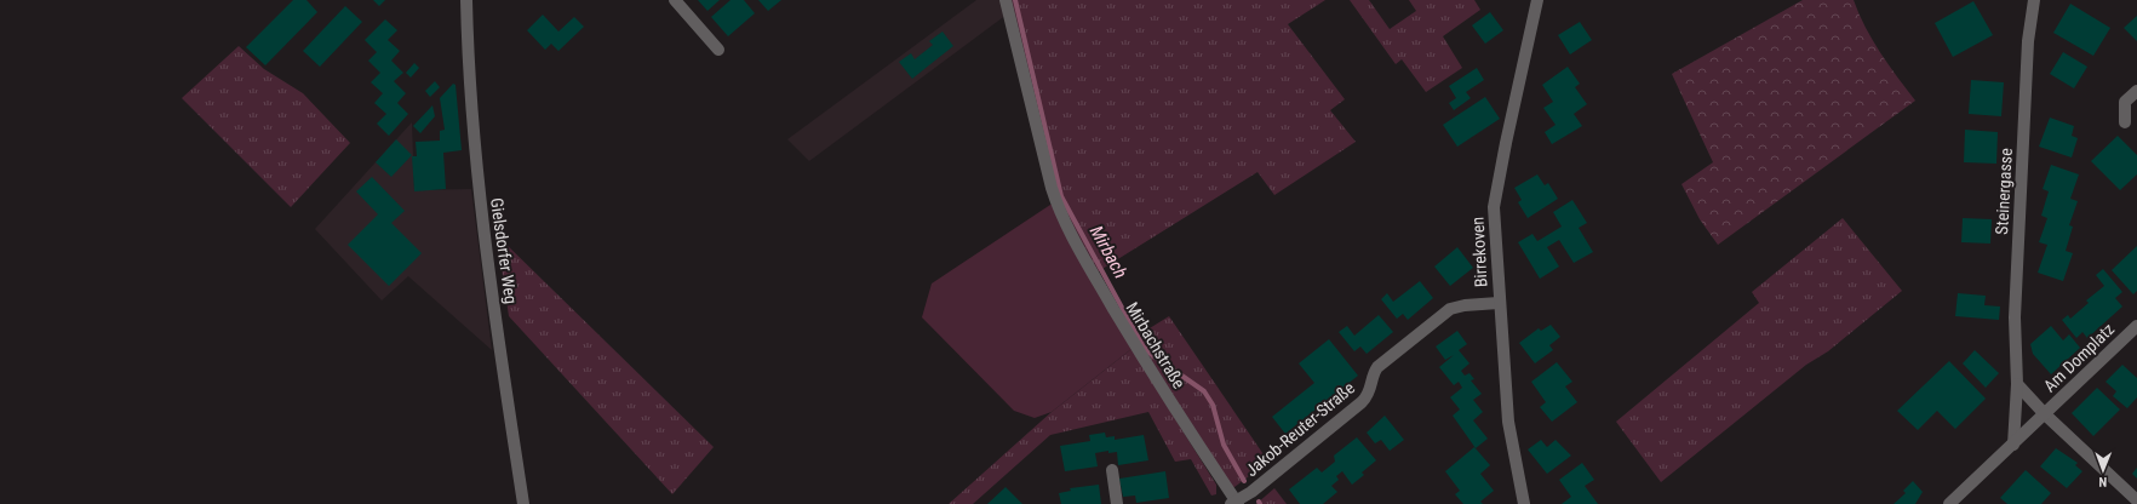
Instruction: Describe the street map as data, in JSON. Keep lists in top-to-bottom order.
{
  "streets": {
    "street": [
      "Steinergasse",
      "Gielsdorfer Weg",
      "Birrekoven",
      "Mirbachstraße",
      "Am Domplatz",
      "Jakob-Reuter-Straße"
    ]
  },
  "crossings": [
    ["Birrekoven", "Jakob-Reuter-Straße"],
    ["Mirbachstraße", "Jakob-Reuter-Straße"]
  ],
  "water": ["Mirbach"],
  "north": "bottom"
}
